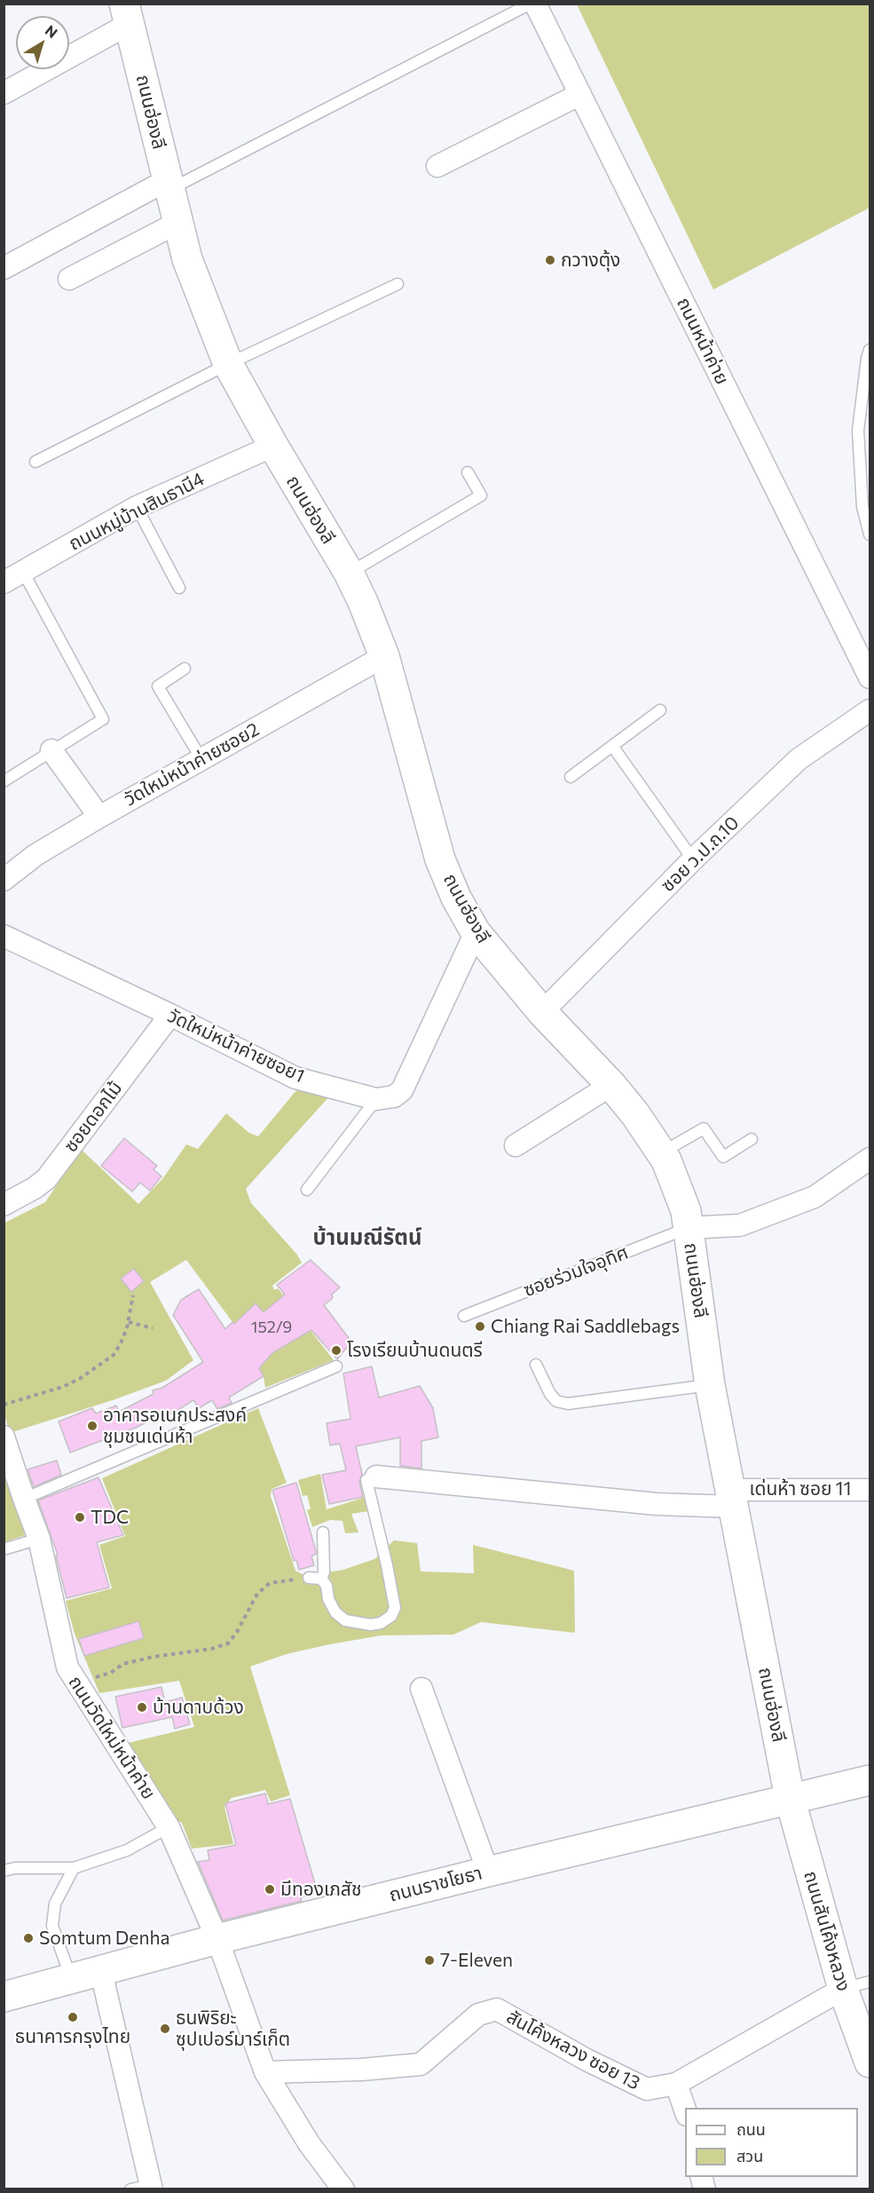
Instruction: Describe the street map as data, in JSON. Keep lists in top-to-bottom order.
{
  "streets": {
    "street": [
      "ถนนฮ่องลี",
      "ถนนหน้าค่าย",
      "ถนนหมู่บ้านสินธานี4",
      "วัดใหม่หน้าค่ายซอย2",
      "ซอย ว.ป.ถ.10",
      "วัดใหม่หน้าค่ายซอย1",
      "ซอยดอกไม้",
      "เด่นห้า ซอย 11",
      "ถนนวัดใหม่หน้าค่าย",
      "ถนนราชโยธา",
      "ถนนสันโค้งหลวง",
      "สันโค้งหลวง ซอย 13"
    ],
    "lane": ["ซอยร่วมใจอุทิศ"]
  },
  "crossings": [
    ["ถนนฮ่องลี", "ถนนหมู่บ้านสินธานี4"],
    ["ถนนฮ่องลี", "วัดใหม่หน้าค่ายซอย2"],
    ["ถนนฮ่องลี", "ซอย ว.ป.ถ.10"],
    ["ถนนฮ่องลี", "ซอยร่วมใจอุทิศ"],
    ["ถนนฮ่องลี", "เด่นห้า ซอย 11"],
    ["ถนนฮ่องลี", "ถนนราชโยธา"],
    ["ถนนฮ่องลี", "ถนนสันโค้งหลวง"],
    ["วัดใหม่หน้าค่ายซอย1", "ซอยดอกไม้"],
    ["ถนนวัดใหม่หน้าค่าย", "ถนนราชโยธา"],
    ["ถนนวัดใหม่หน้าค่าย", "สันโค้งหลวง ซอย 13"],
    ["ถนนราชโยธา", "ถนนสันโค้งหลวง"],
    ["ถนนสันโค้งหลวง", "สันโค้งหลวง ซอย 13"]
  ],
  "districts": ["บ้านมณีรัตน์"],
  "places": [
    "กวางตุ้ง",
    "Chiang Rai Saddlebags",
    "โรงเรียนบ้านดนตรี",
    "อาคารอเนกประสงค์ ชุมชนเด่นห้า",
    "TDC",
    "บ้านดาบด้วง",
    "มีทองเภสัช",
    "Somtum Denha",
    "7-Eleven",
    "ธนาคารกรุงไทย",
    "ธนพิริยะ ซุปเปอร์มาร์เก็ต"
  ],
  "house_numbers": ["152/9"],
  "legend": ["ถนน", "สวน"],
  "north": "top right"
}
